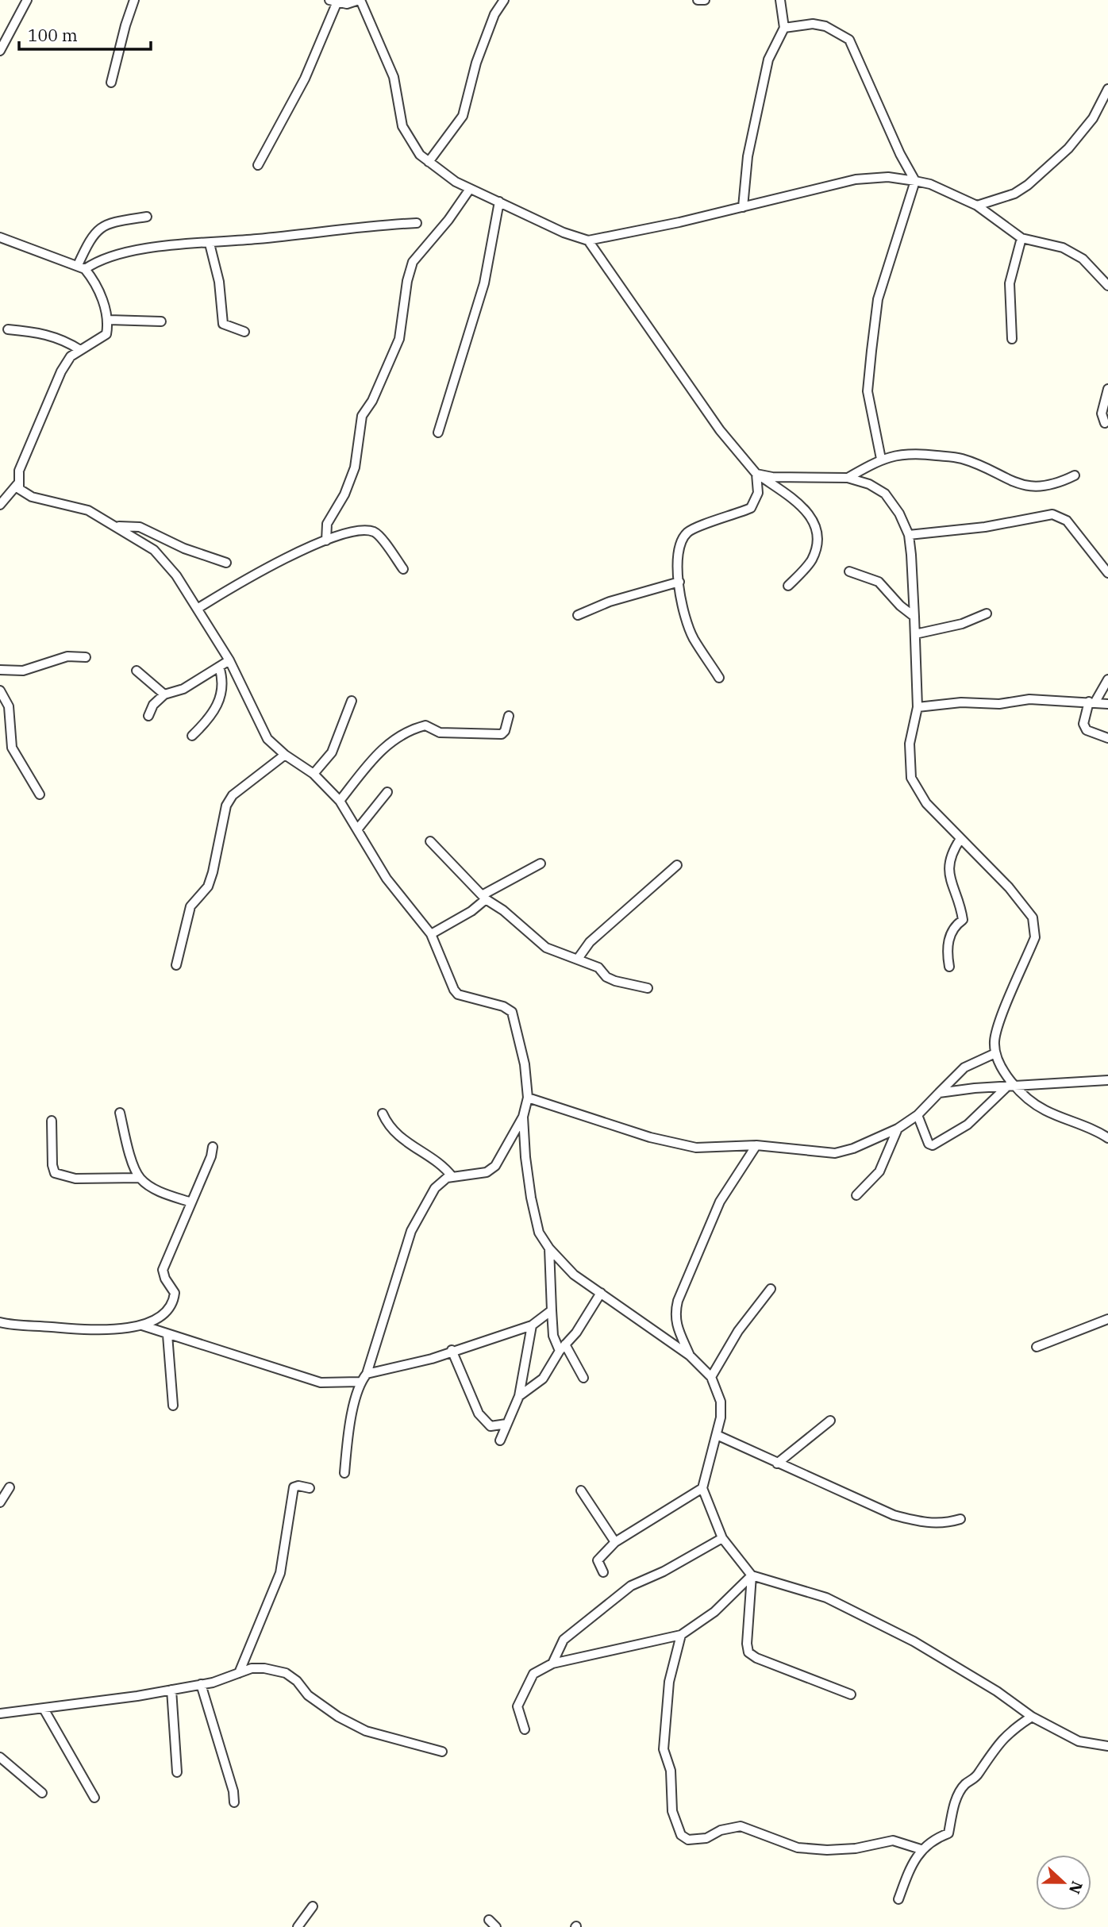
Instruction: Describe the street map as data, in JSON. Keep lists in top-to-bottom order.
{
  "scale_bar": "100 m",
  "north": "right"
}
